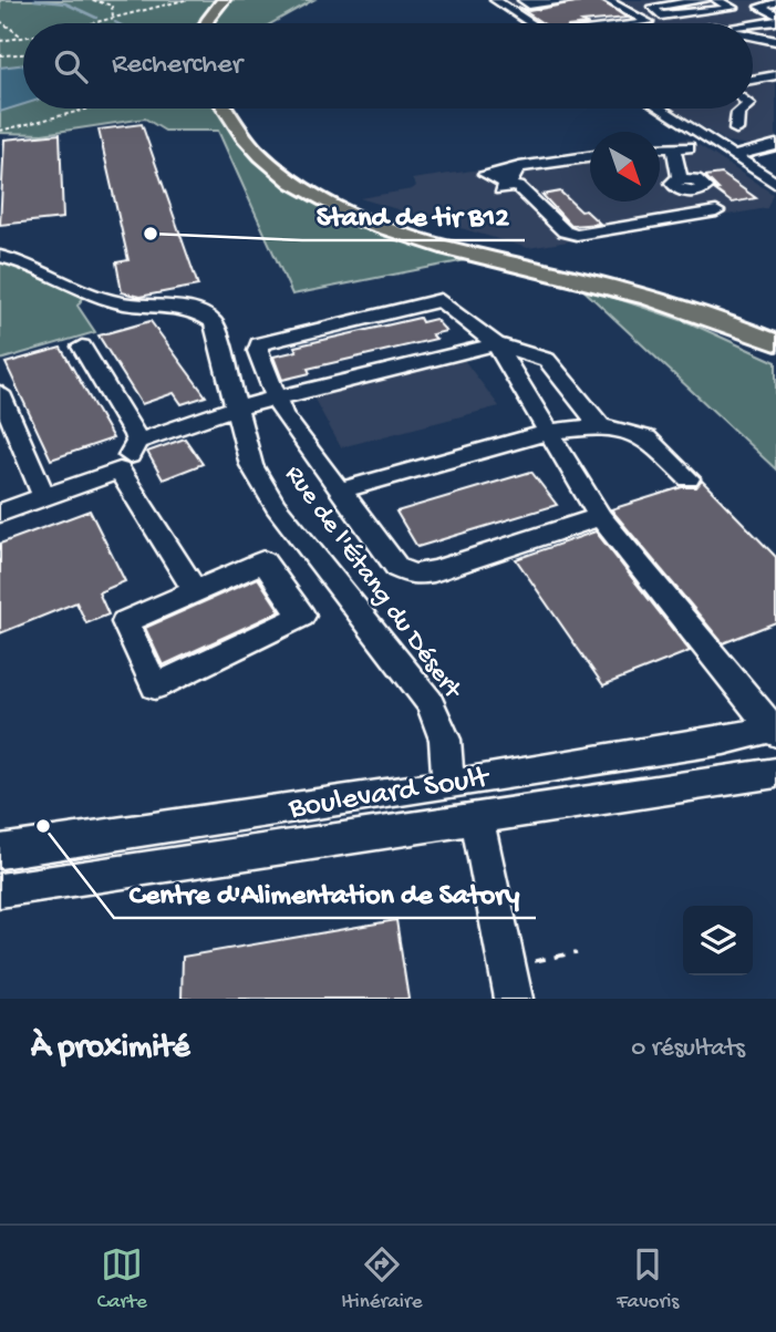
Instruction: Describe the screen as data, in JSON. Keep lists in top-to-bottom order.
{
  "streets": {
    "street": ["Rue de l'Étang du Désert", "Boulevard Soult"]
  },
  "crossings": [
    ["Rue de l'Étang du Désert", "Boulevard Soult"]
  ],
  "places": ["Stand de tir B12", "Centre d'Alimentation de Satory"],
  "north": "bottom right",
  "page": {
    "search": "Rechercher",
    "heading": ["À proximité", "0 résultats"],
    "nav": ["Carte", "Itinéraire", "Favoris"]
  }
}
